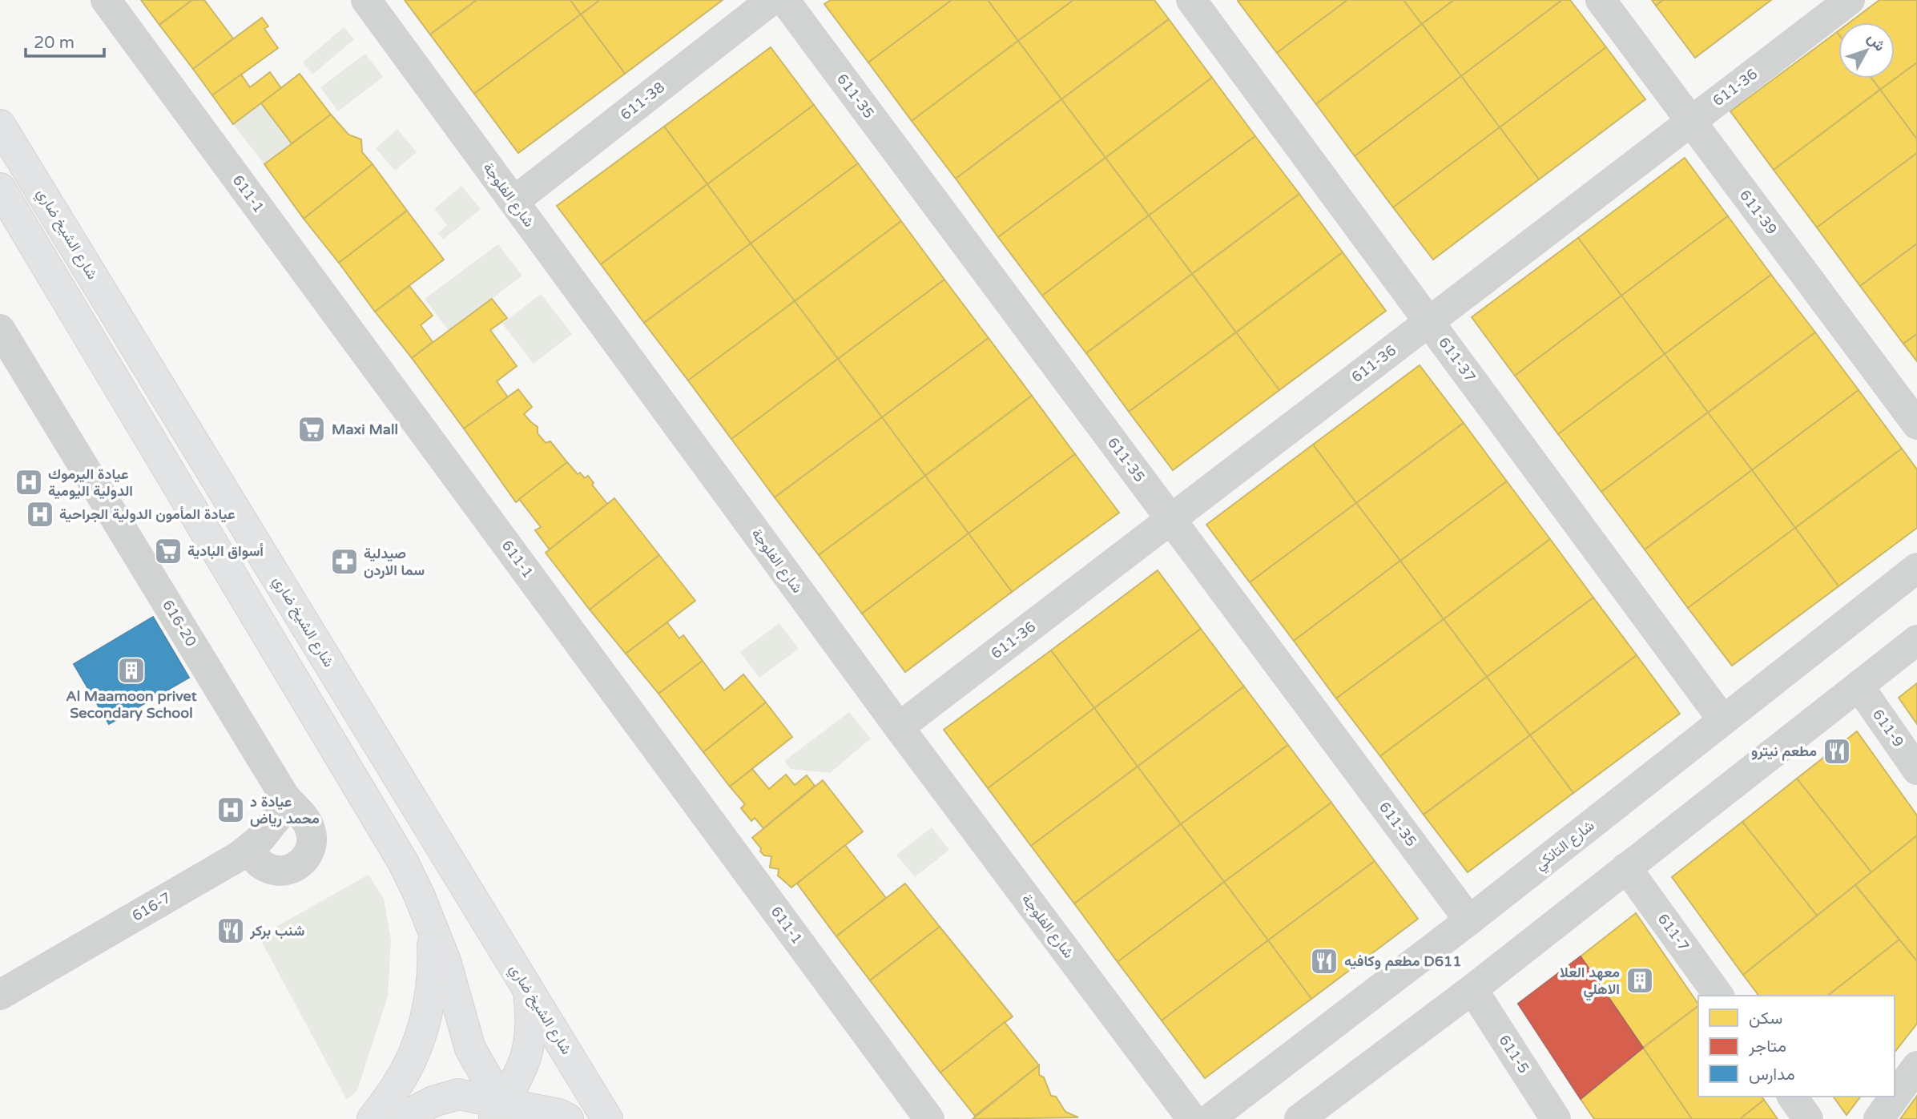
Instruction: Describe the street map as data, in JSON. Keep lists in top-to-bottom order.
{
  "streets": {
    "main road": ["شارع الشيخ ضاري"],
    "street": [
      "611-36",
      "611-35",
      "611-38",
      "611-1",
      "شارع الفلوجة",
      "611-39",
      "611-37",
      "616-20",
      "611-9",
      "شارع التانكي",
      "616-7",
      "611-7",
      "611-5"
    ]
  },
  "crossings": [
    ["611-36", "611-35"],
    ["611-36", "شارع الفلوجة"],
    ["611-36", "611-39"],
    ["611-36", "611-37"],
    ["611-35", "شارع التانكي"],
    ["611-38", "شارع الفلوجة"],
    ["611-37", "شارع التانكي"],
    ["616-20", "616-7"]
  ],
  "places": {
    "supermarket": ["Maxi Mall", "أسواق البادية"],
    "hospital": ["عيادة اليرموك الدولية اليومية", "عيادة المأمون الدولية الجراحية", "عيادة د محمد رياض"],
    "pharmacy": ["صيدلية سما الاردن"],
    "building": ["Al Maamoon privet Secondary School", "معهد العلا الاهلي"],
    "restaurant": ["مطعم نيترو", "شنب بركر", "مطعم وكافيه D611"]
  },
  "legend": ["سكن", "متاجر", "مدارس"],
  "scale_bar": "20 m",
  "north": "top right"
}
